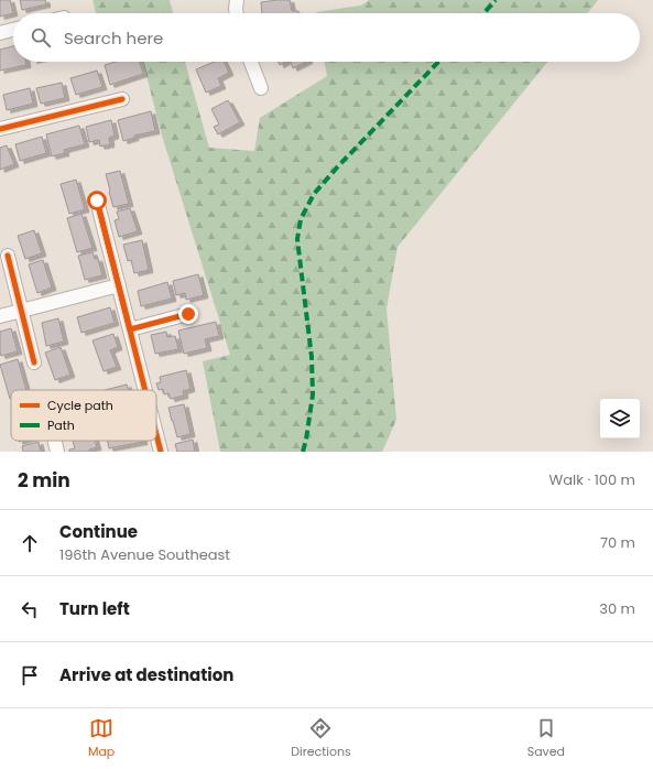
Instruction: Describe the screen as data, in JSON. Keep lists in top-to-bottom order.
{
  "legend": ["Cycle path", "Path"],
  "page": {
    "search": "Search here",
    "heading": ["2 min", "Walk · 100 m"],
    "list": [
      ["Continue", "196th Avenue Southeast", "70 m"],
      ["Turn left", "30 m"],
      "Arrive at destination"
    ],
    "nav": ["Map", "Directions", "Saved"]
  }
}
